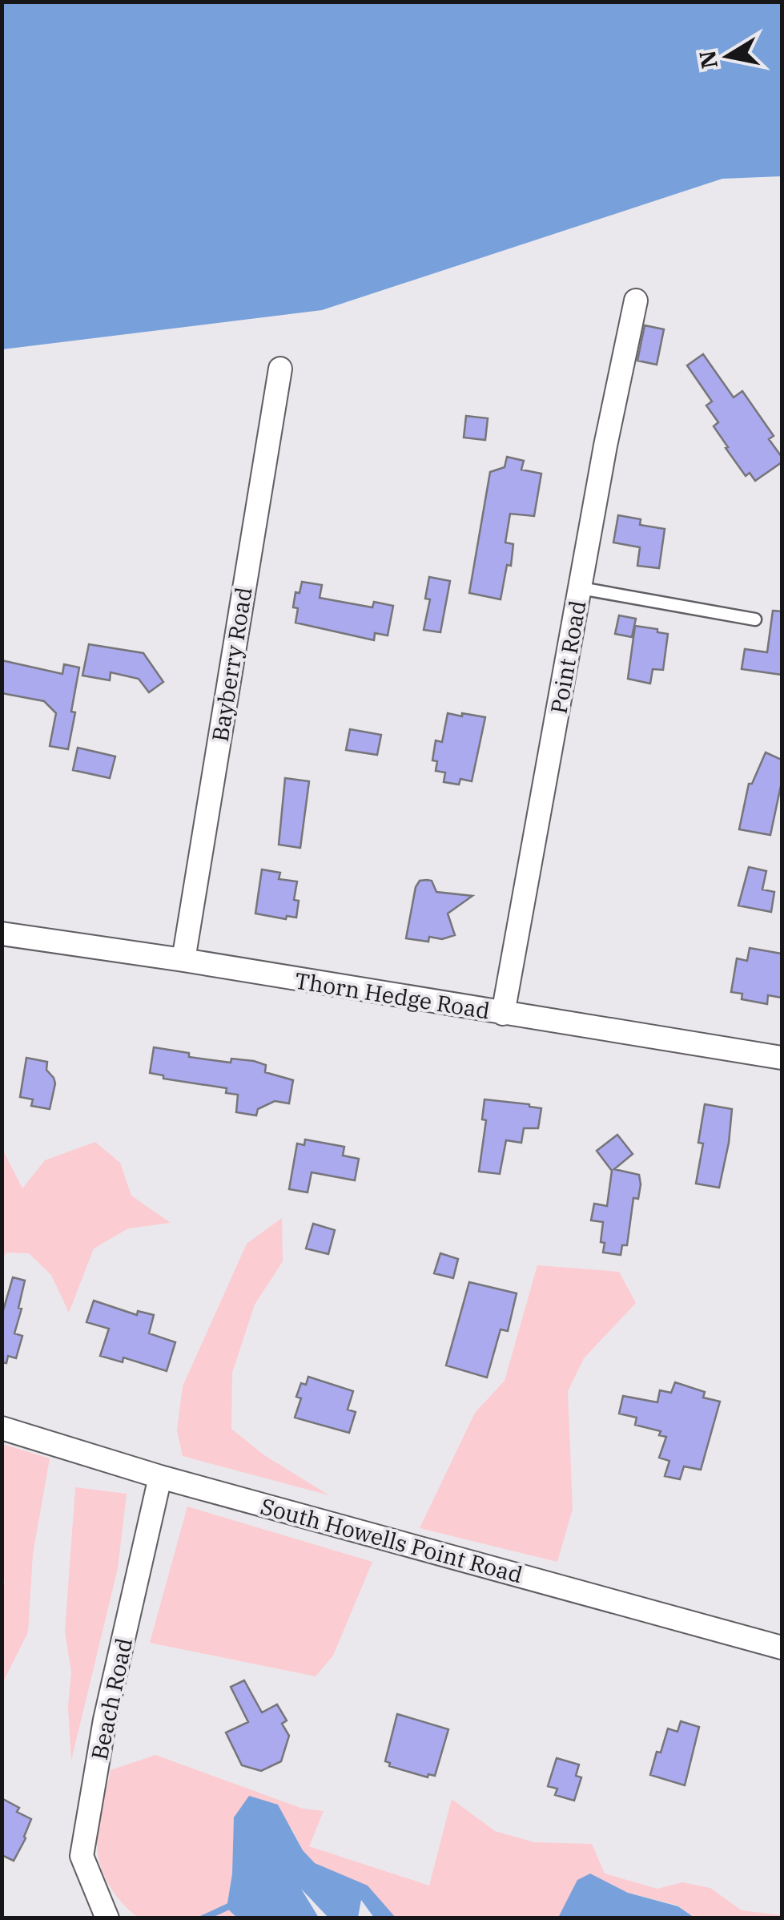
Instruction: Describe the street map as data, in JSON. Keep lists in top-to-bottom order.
{
  "streets": {
    "street": [
      "Point Road",
      "Bayberry Road",
      "Thorn Hedge Road",
      "South Howells Point Road",
      "Beach Road"
    ]
  },
  "crossings": [
    ["Point Road", "Thorn Hedge Road"],
    ["Bayberry Road", "Thorn Hedge Road"],
    ["South Howells Point Road", "Beach Road"]
  ],
  "north": "left"
}
